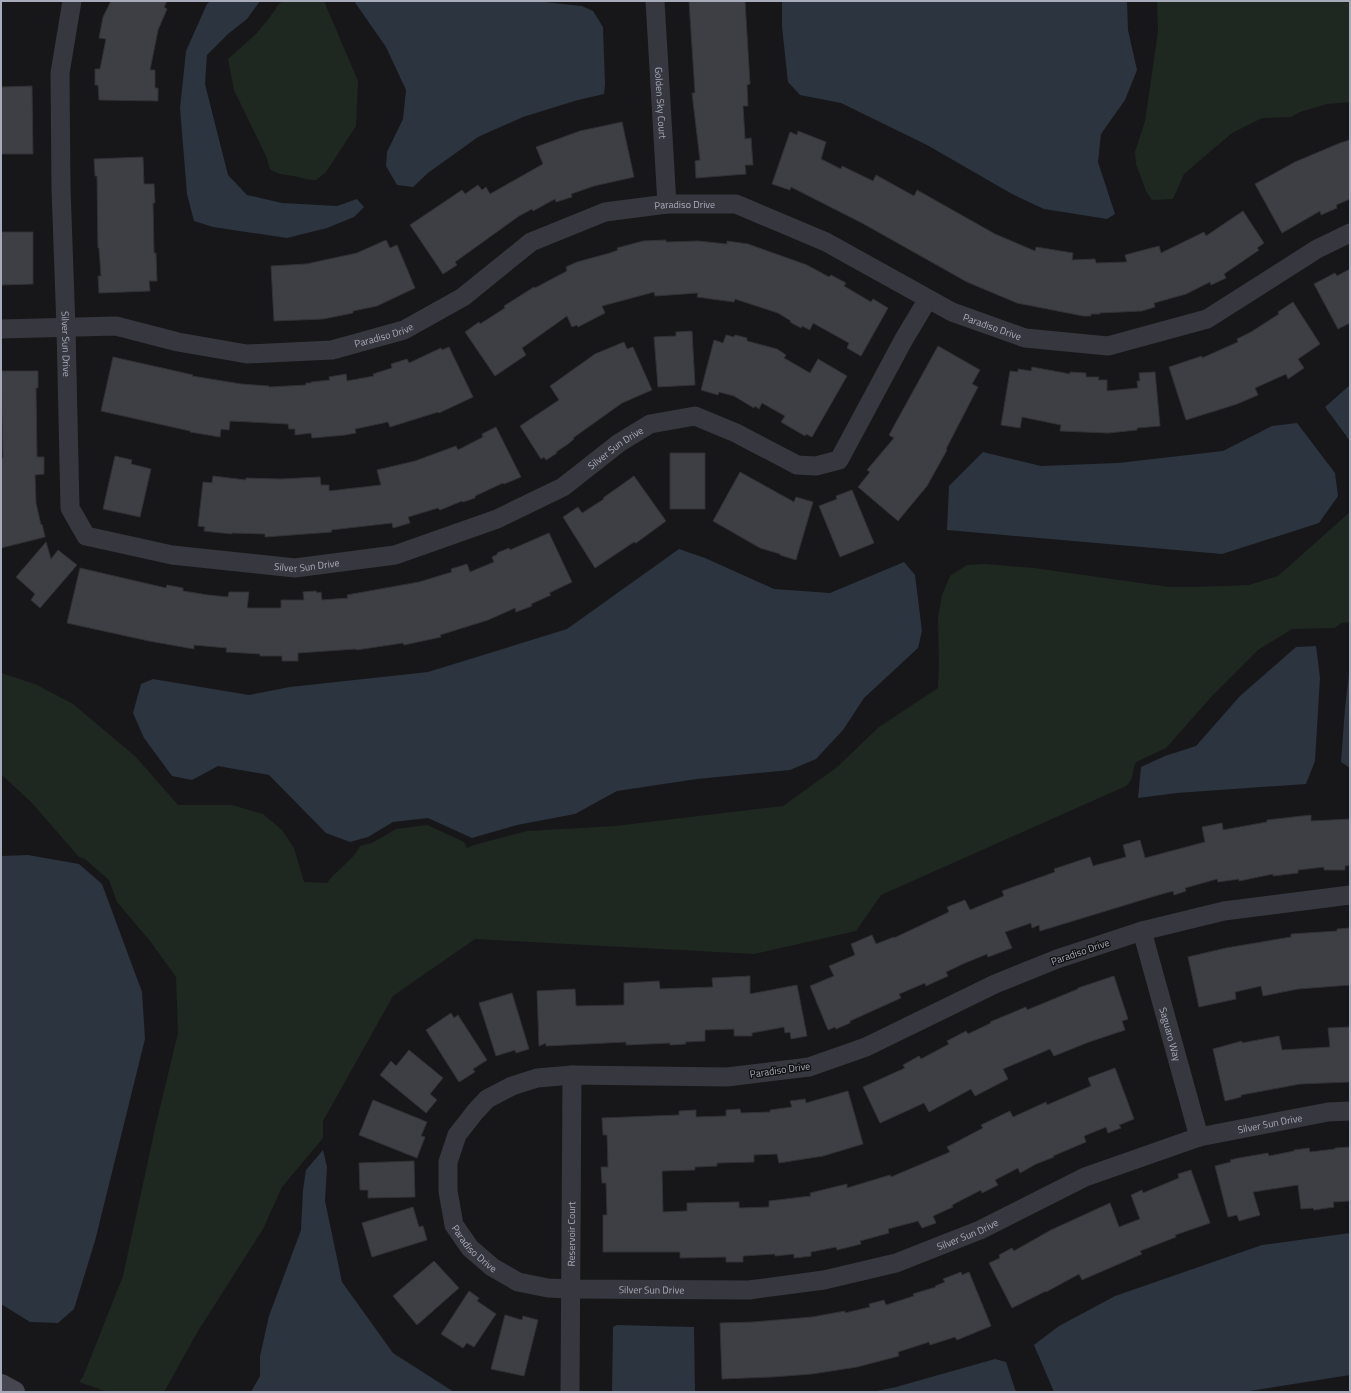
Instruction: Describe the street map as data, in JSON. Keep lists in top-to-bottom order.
{
  "streets": {
    "street": [
      "Golden Sky Court",
      "Paradiso Drive",
      "Silver Sun Drive",
      "Saguaro Way",
      "Reservoir Court"
    ]
  },
  "crossings": [
    ["Golden Sky Court", "Paradiso Drive"],
    ["Paradiso Drive", "Silver Sun Drive"],
    ["Paradiso Drive", "Saguaro Way"],
    ["Paradiso Drive", "Reservoir Court"],
    ["Silver Sun Drive", "Saguaro Way"],
    ["Silver Sun Drive", "Reservoir Court"]
  ]
}
